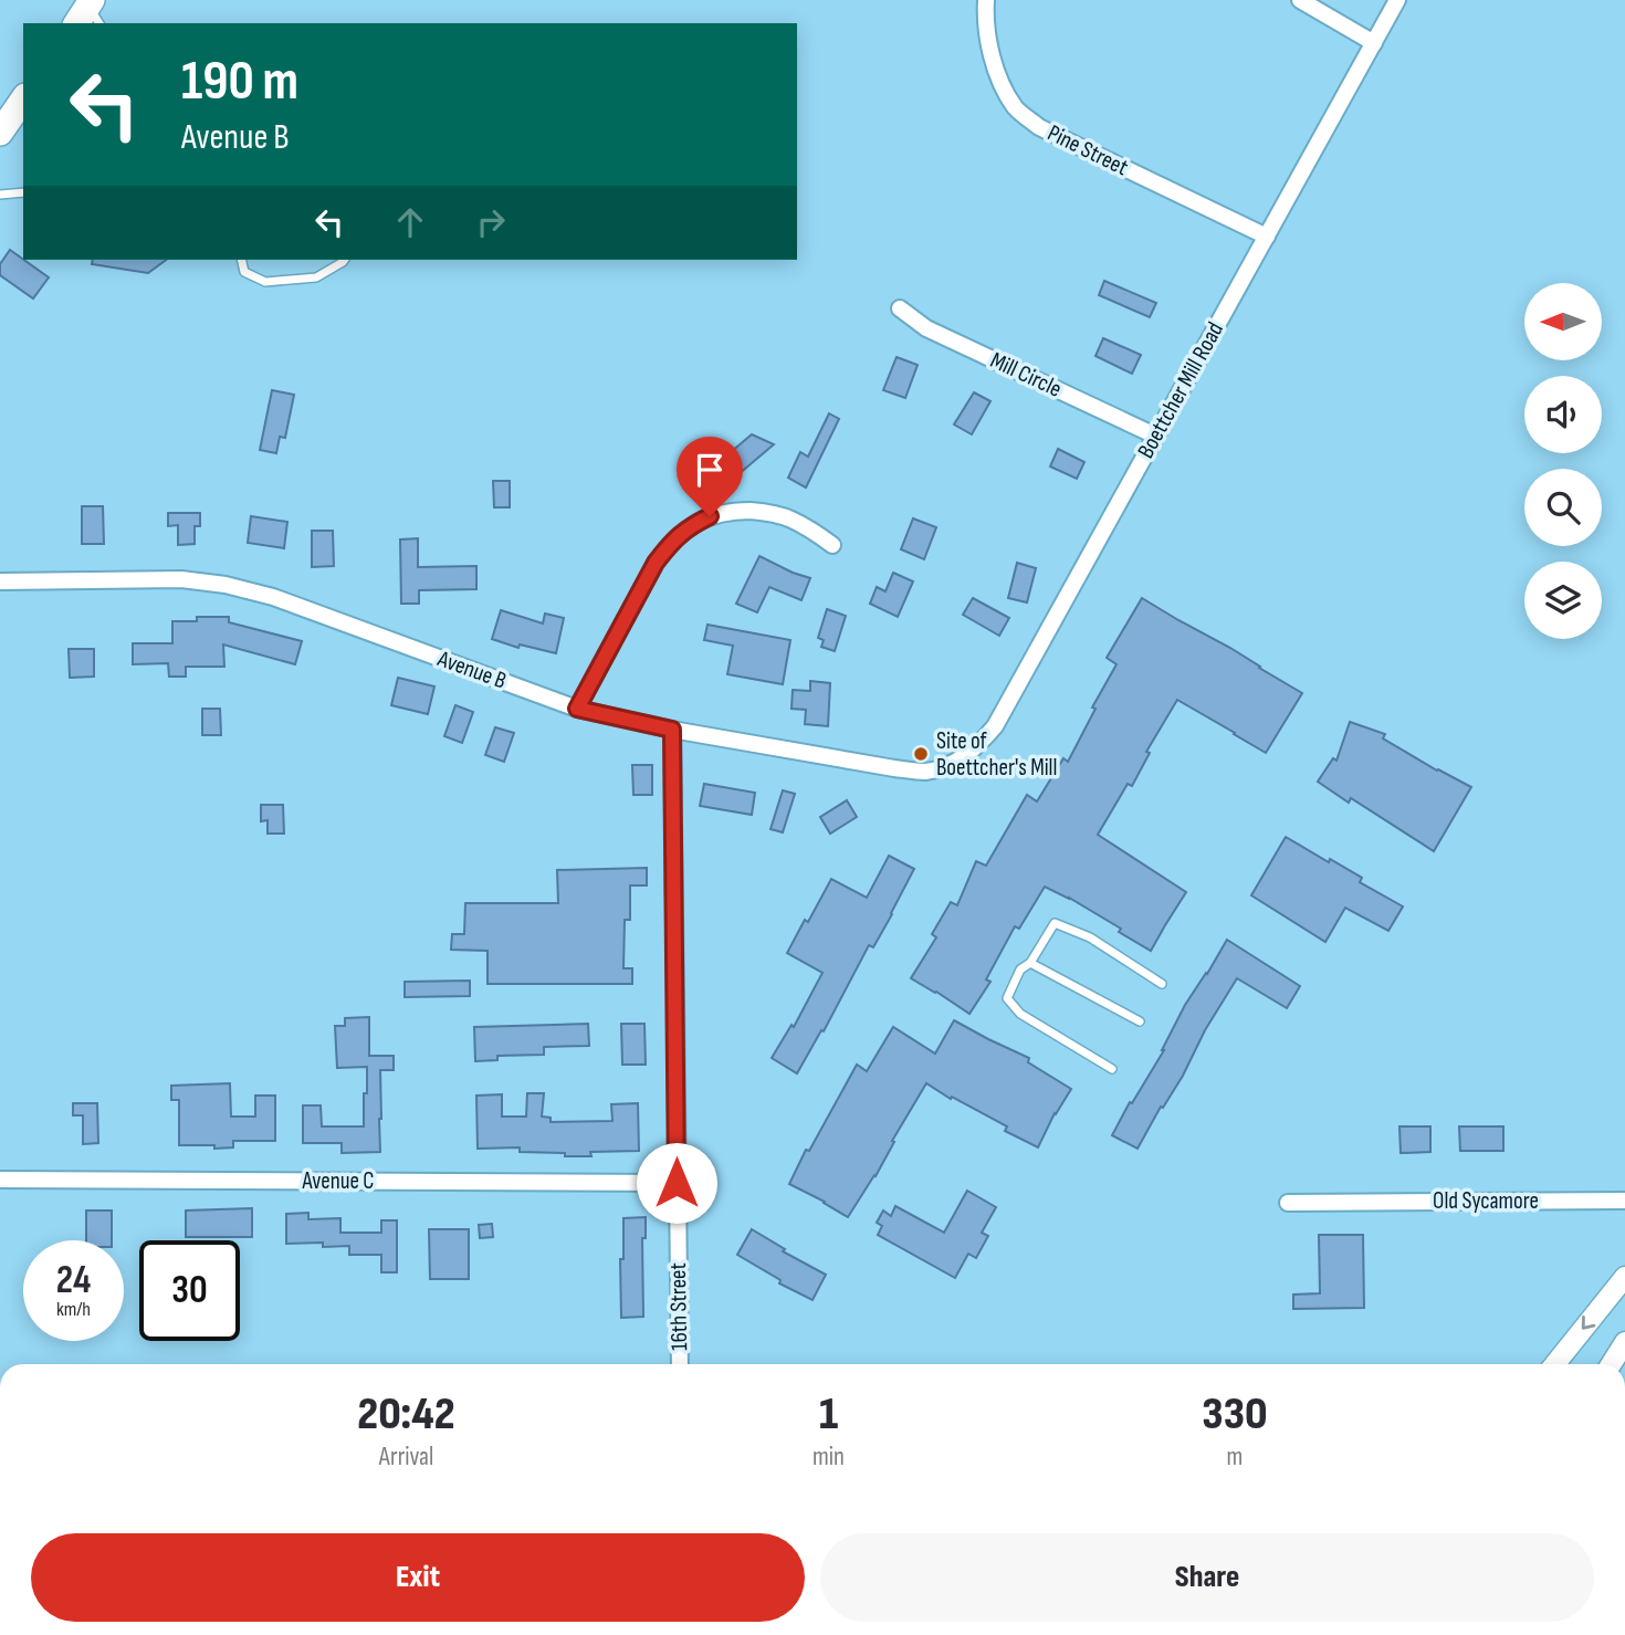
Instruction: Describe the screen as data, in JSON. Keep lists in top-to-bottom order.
{
  "streets": {
    "street": [
      "Pine Street",
      "Mill Circle",
      "Boettcher Mill Road",
      "Avenue B",
      "Avenue C",
      "Old Sycamore",
      "16th Street"
    ]
  },
  "crossings": [
    ["Pine Street", "Boettcher Mill Road"],
    ["Mill Circle", "Boettcher Mill Road"],
    ["Boettcher Mill Road", "Avenue B"],
    ["Avenue B", "16th Street"],
    ["Avenue C", "16th Street"]
  ],
  "places": ["Site of Boettcher's Mill"],
  "north": "left",
  "page": {
    "turn": ["190 m", "Avenue B"],
    "speed": "24 km/h",
    "limit": "30",
    "eta": [
      "20:42",
      "Arrival",
      "1",
      "min",
      "330",
      "m"
    ],
    "buttons": ["Exit", "Share"]
  }
}
